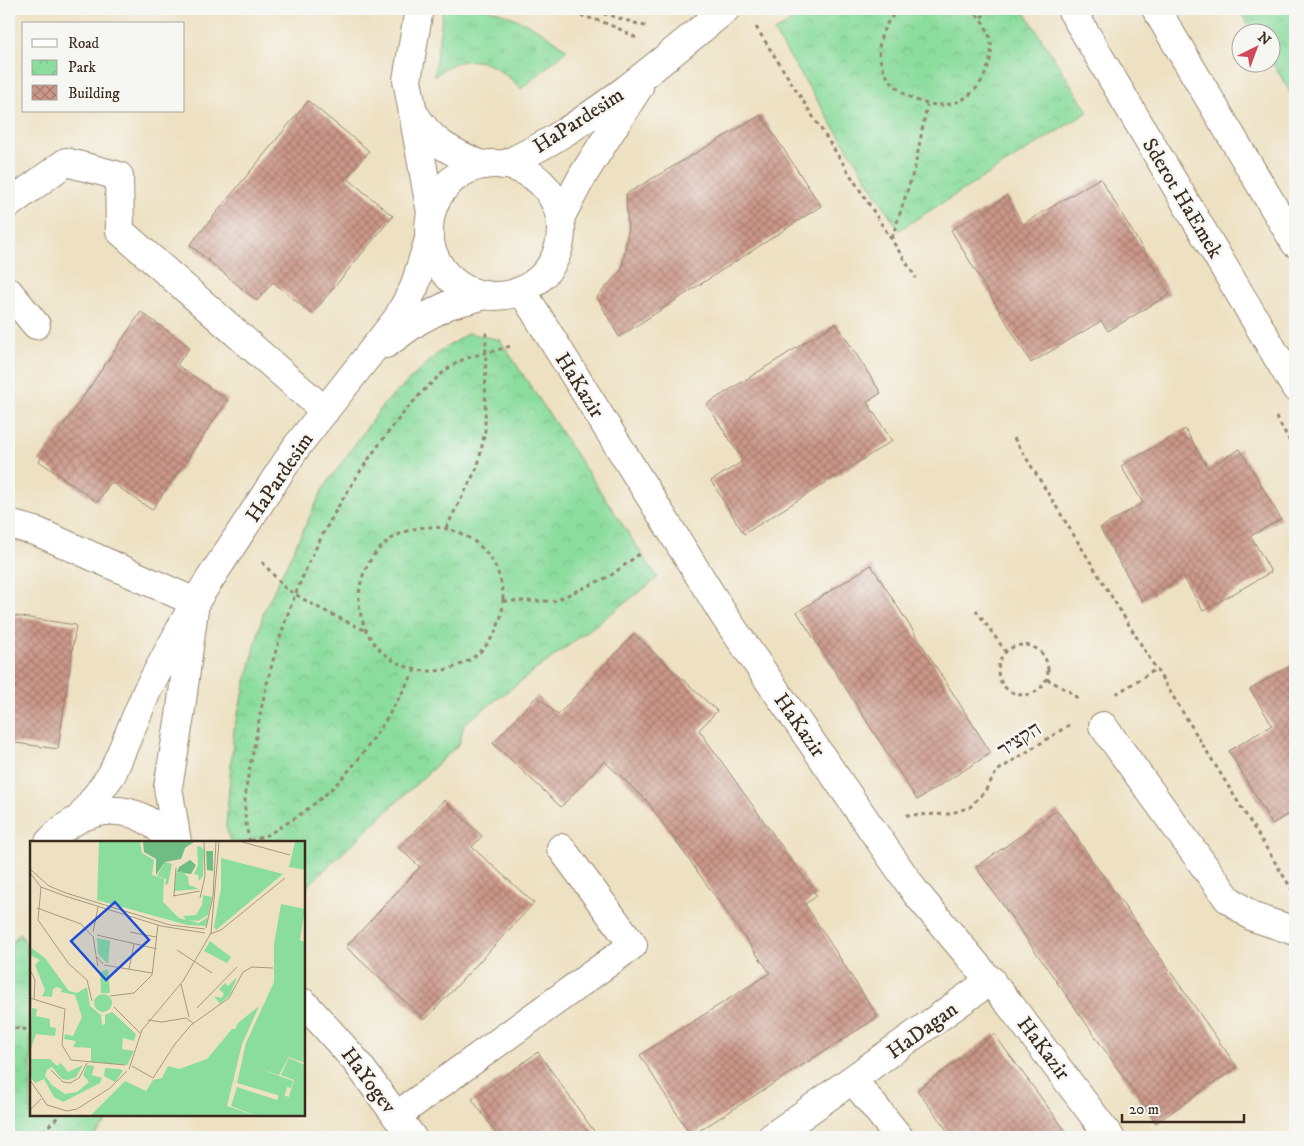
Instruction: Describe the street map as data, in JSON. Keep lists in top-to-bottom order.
{
  "streets": {
    "street": [
      "HaPardesim",
      "Sderot HaEmek",
      "HaKazir",
      "HaDagan",
      "HaYogev"
    ],
    "path": ["הקציר"]
  },
  "crossings": [
    ["HaPardesim", "HaKazir"],
    ["HaKazir", "הקציר"],
    ["HaKazir", "HaDagan"]
  ],
  "legend": ["Road", "Park", "Building"],
  "scale_bar": "20 m",
  "north": "top right"
}
